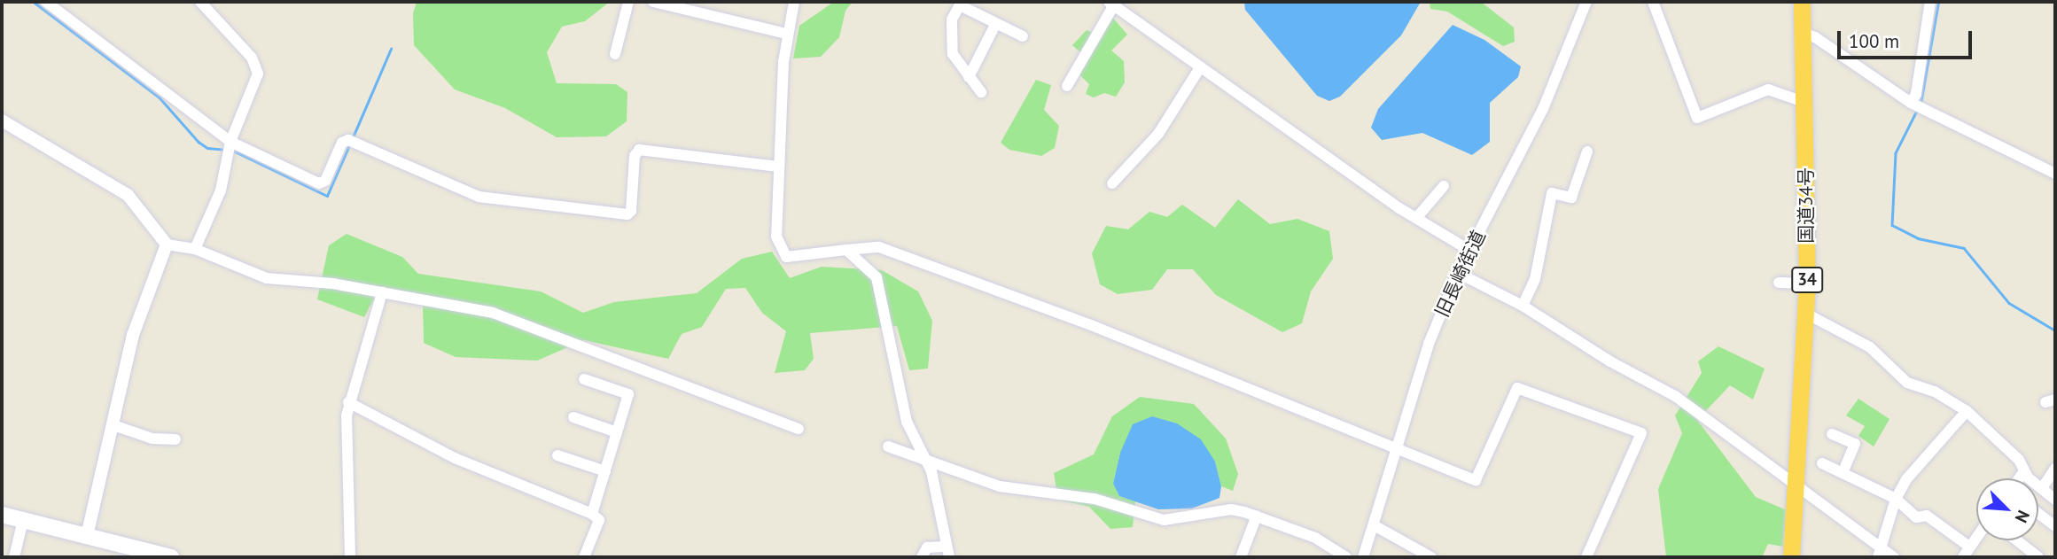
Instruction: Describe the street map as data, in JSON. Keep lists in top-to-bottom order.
{
  "streets": {
    "highway": ["国道34号", "34"],
    "street": ["旧長崎街道"]
  },
  "scale_bar": "100 m",
  "north": "bottom right"
}
